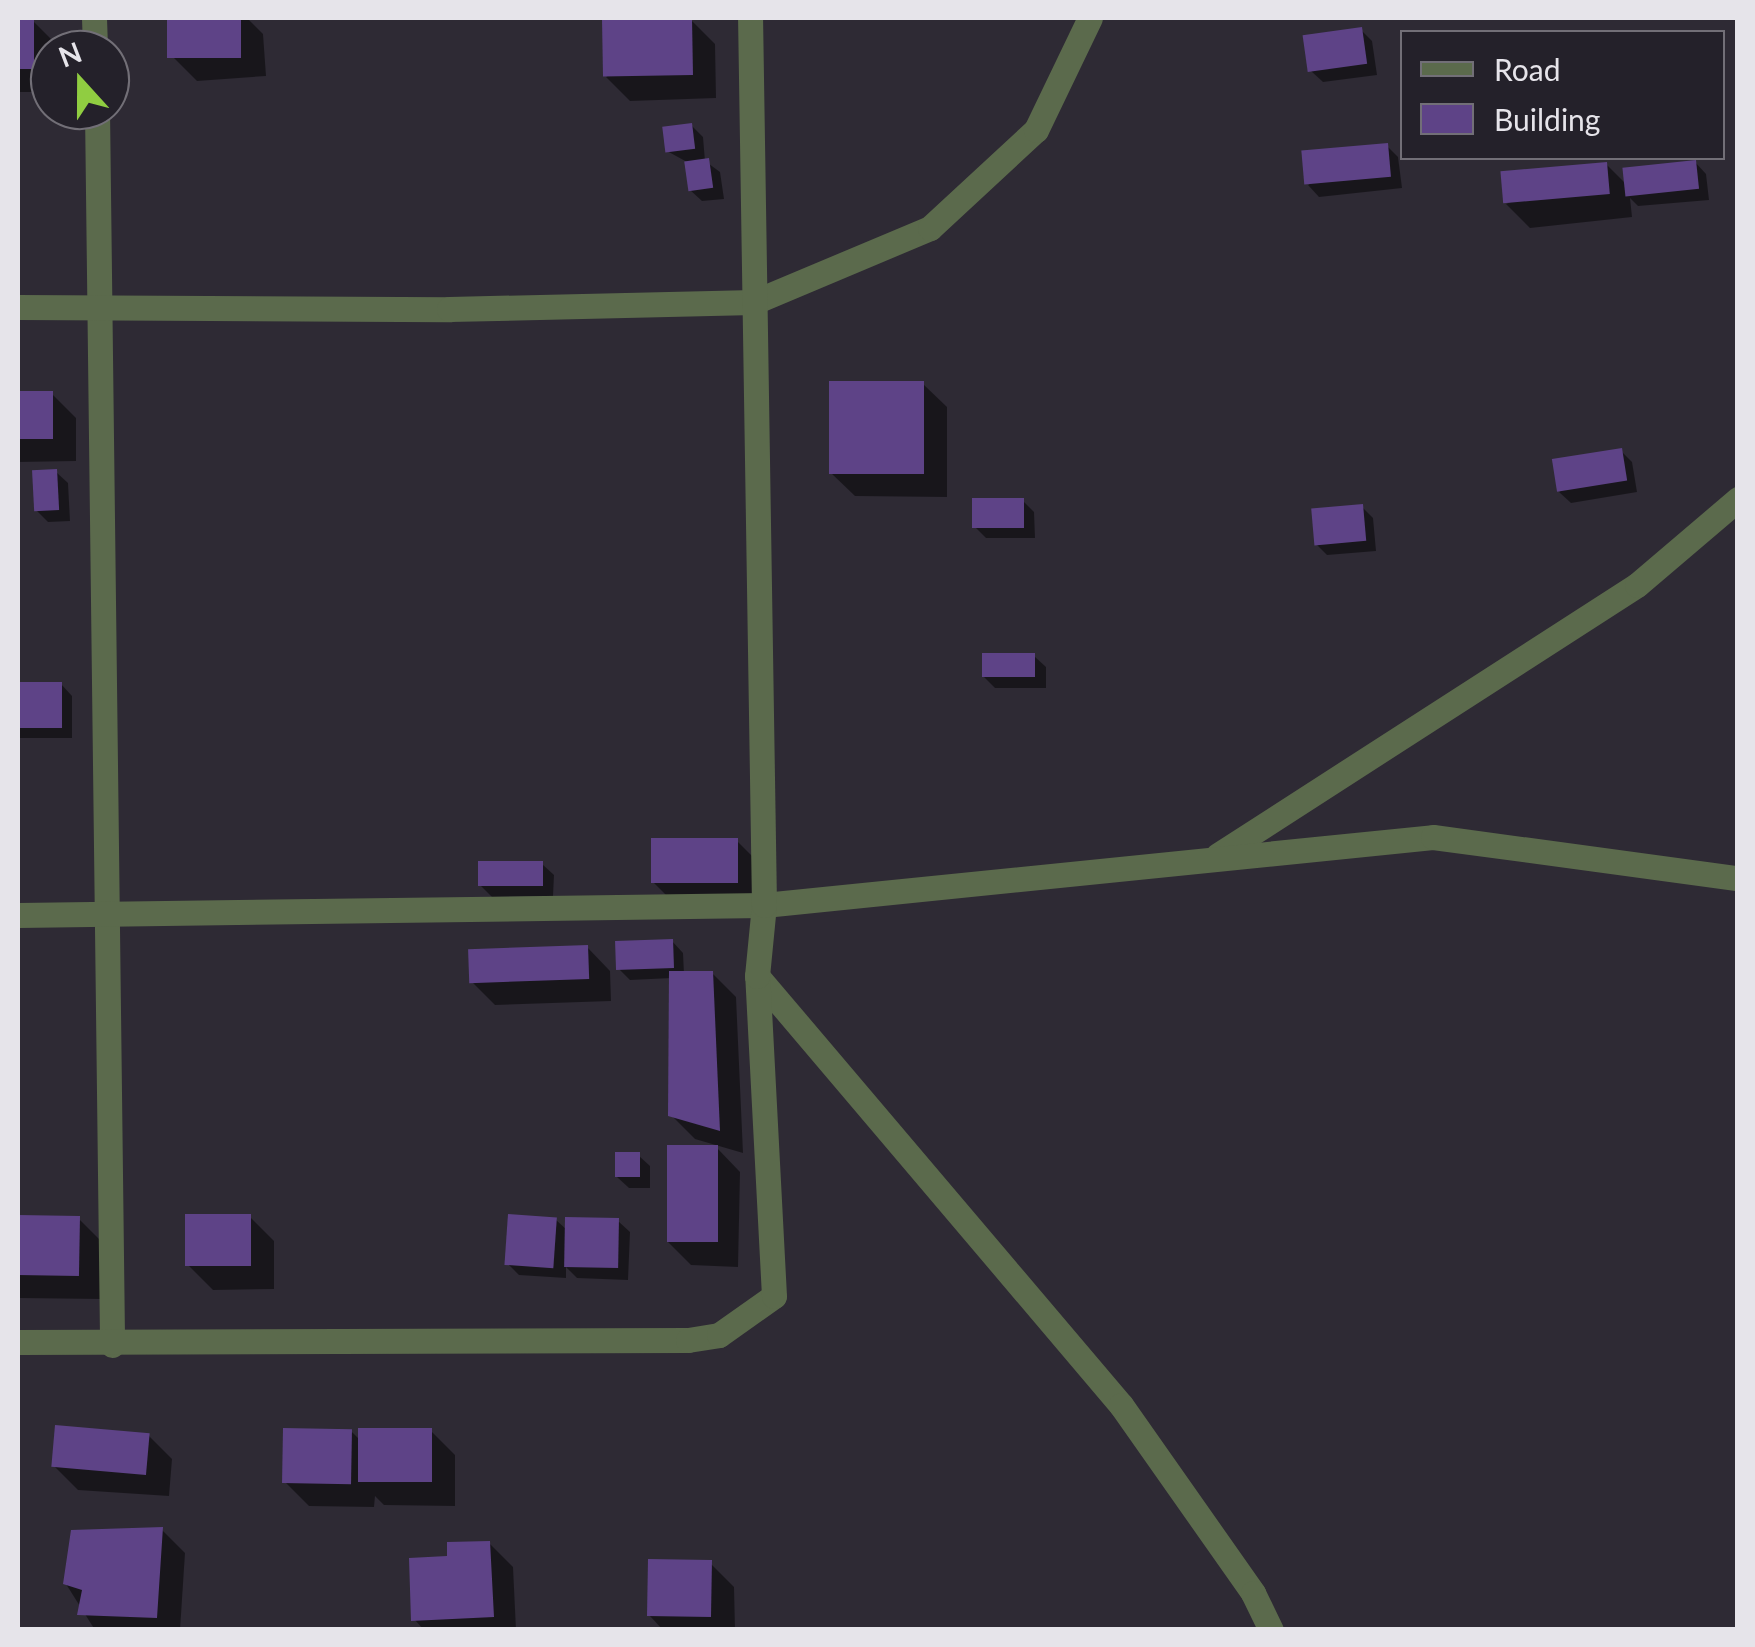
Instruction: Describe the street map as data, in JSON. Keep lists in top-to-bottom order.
{
  "legend": ["Road", "Building"],
  "north": "top"
}
